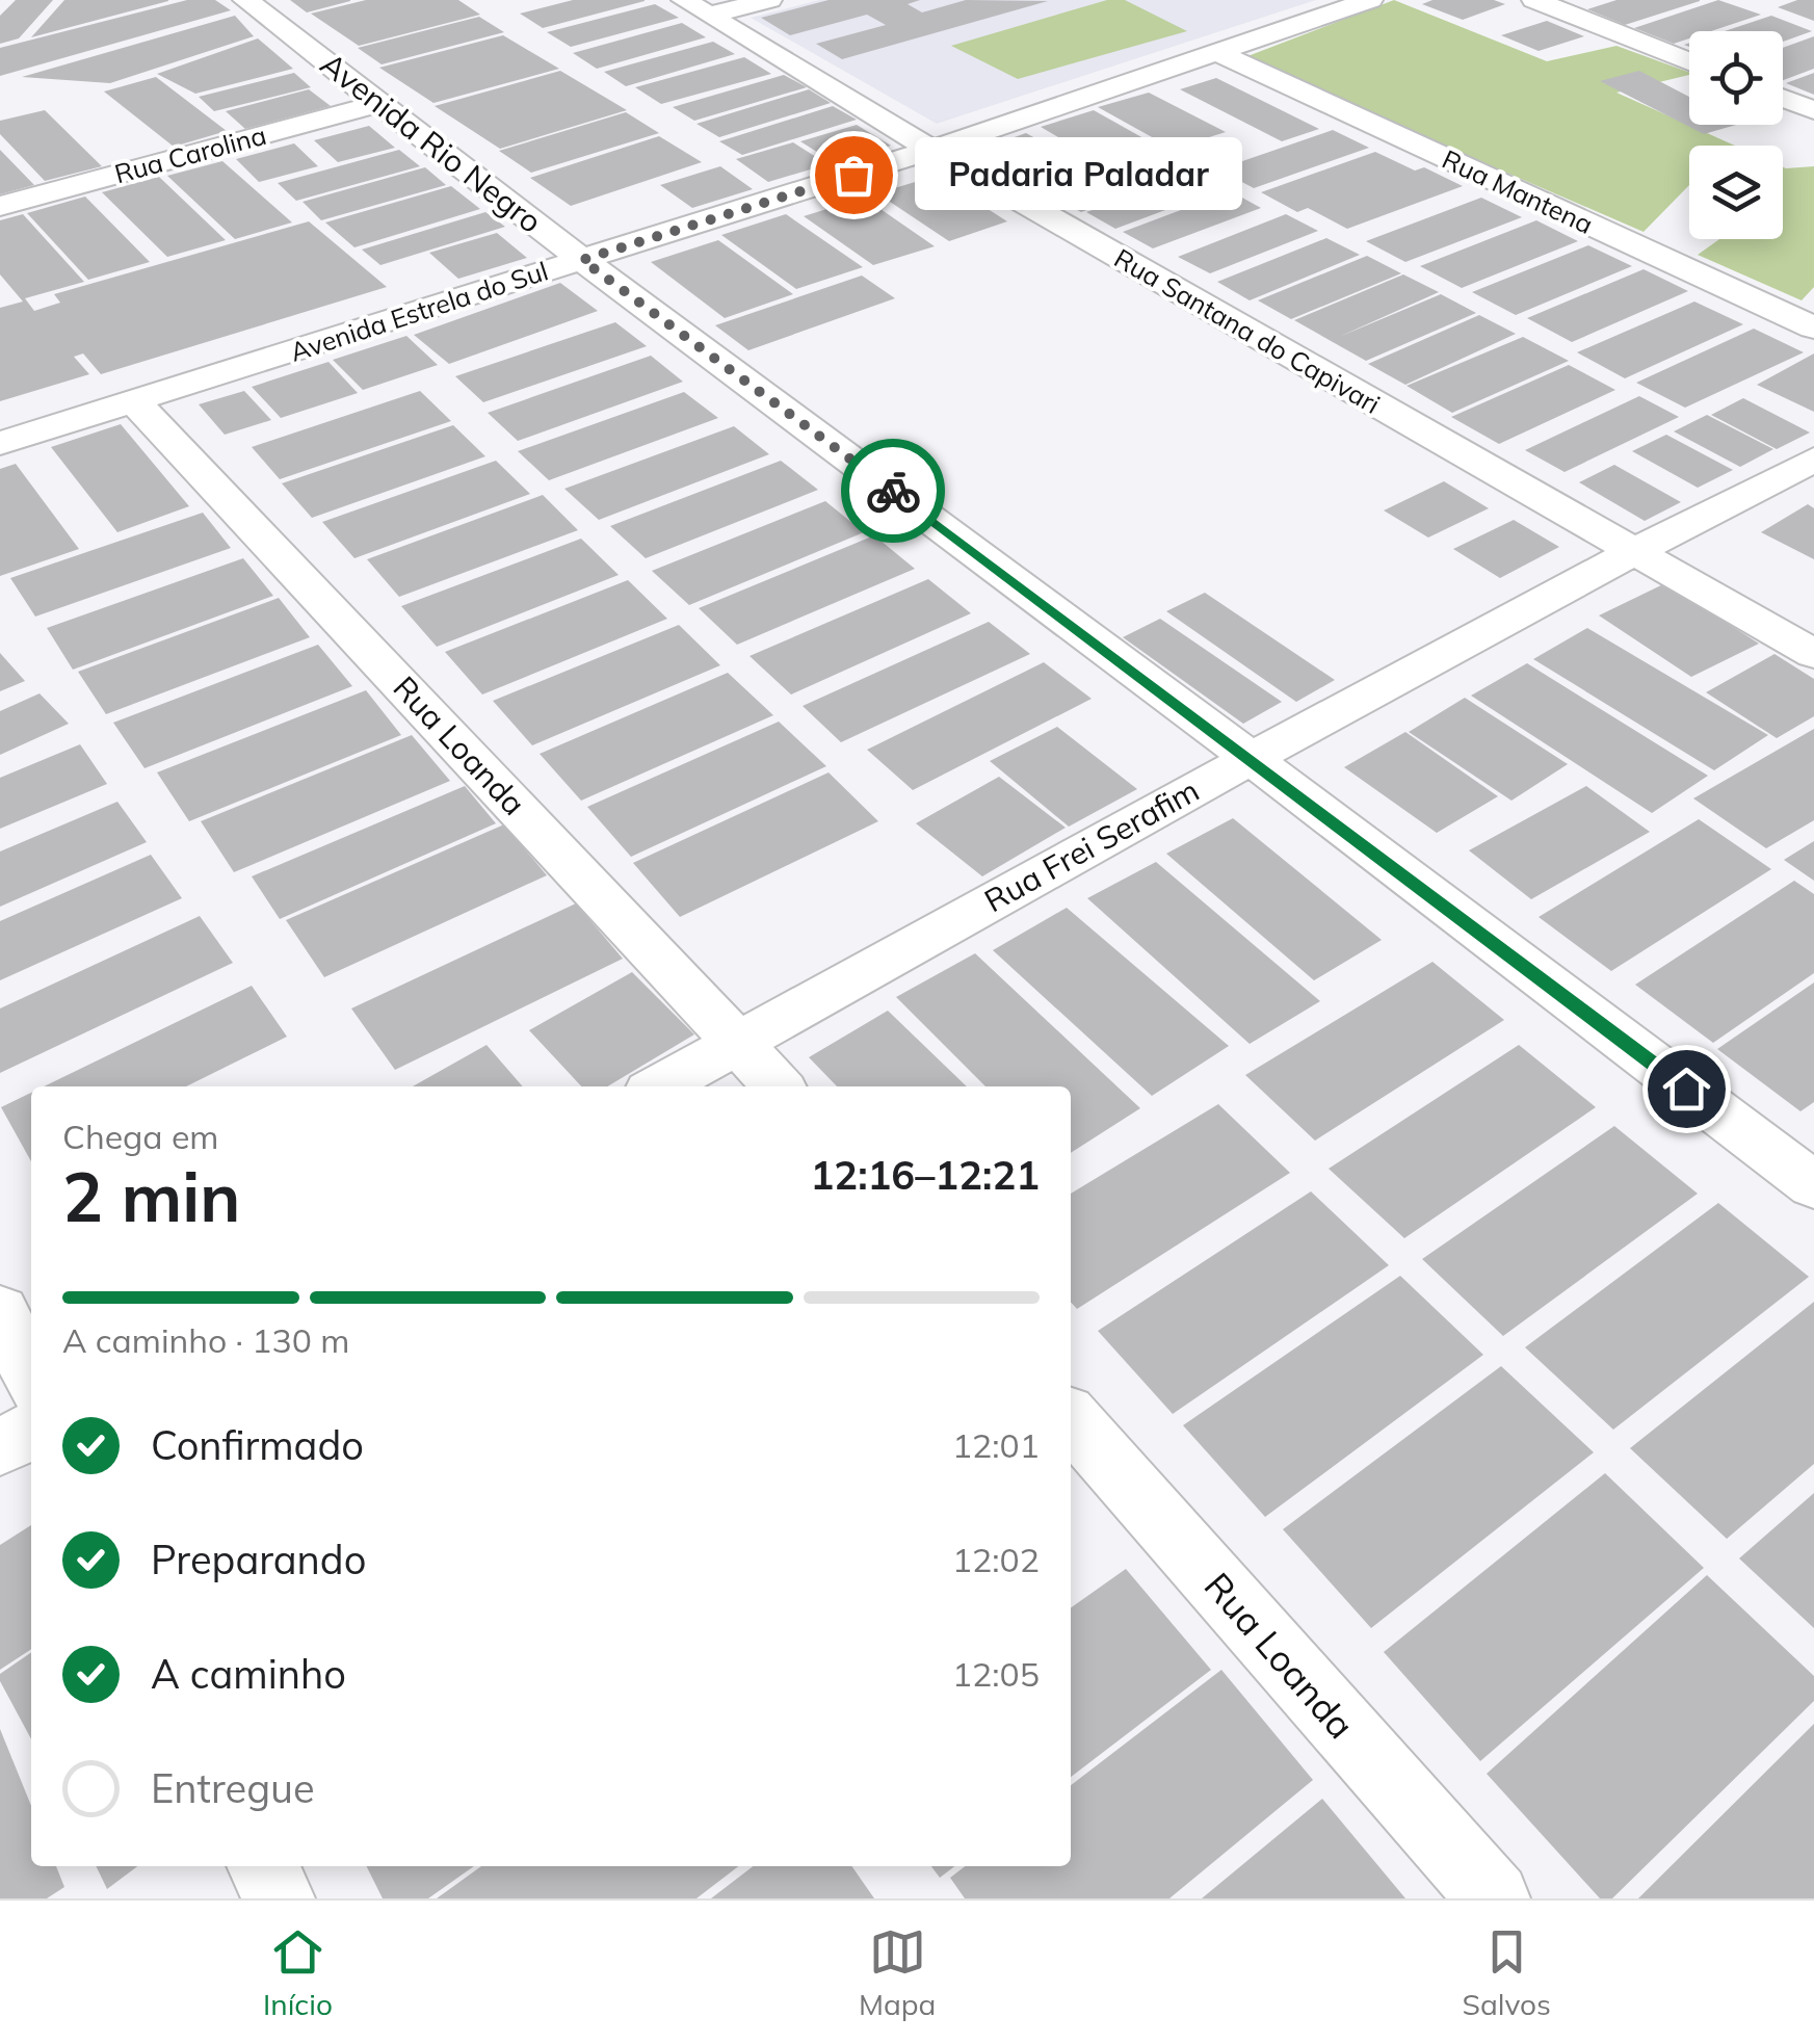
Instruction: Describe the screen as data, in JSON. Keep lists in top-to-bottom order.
{
  "streets": {
    "street": [
      "Avenida Rio Negro",
      "Rua Carolina",
      "Rua Mantena",
      "Avenida Estrela do Sul",
      "Rua Santana do Capivari",
      "Rua Loanda",
      "Rua Frei Serafim"
    ]
  },
  "crossings": [
    ["Avenida Rio Negro", "Rua Carolina"],
    ["Avenida Rio Negro", "Avenida Estrela do Sul"],
    ["Avenida Rio Negro", "Rua Frei Serafim"],
    ["Rua Mantena", "Avenida Estrela do Sul"],
    ["Avenida Estrela do Sul", "Rua Santana do Capivari"],
    ["Avenida Estrela do Sul", "Rua Loanda"],
    ["Rua Santana do Capivari", "Rua Frei Serafim"],
    ["Rua Loanda", "Rua Frei Serafim"]
  ],
  "places": ["Padaria Paladar"],
  "page": {
    "bubble": "Padaria Paladar",
    "heading": ["2 min", "Chega em", "12:16–12:21"],
    "bar": "A caminho · 130 m",
    "list": [
      ["Confirmado", "12:01"],
      ["Preparando", "12:02"],
      ["A caminho", "12:05"],
      "Entregue"
    ],
    "tabs": ["Início", "Mapa", "Salvos"]
  }
}
